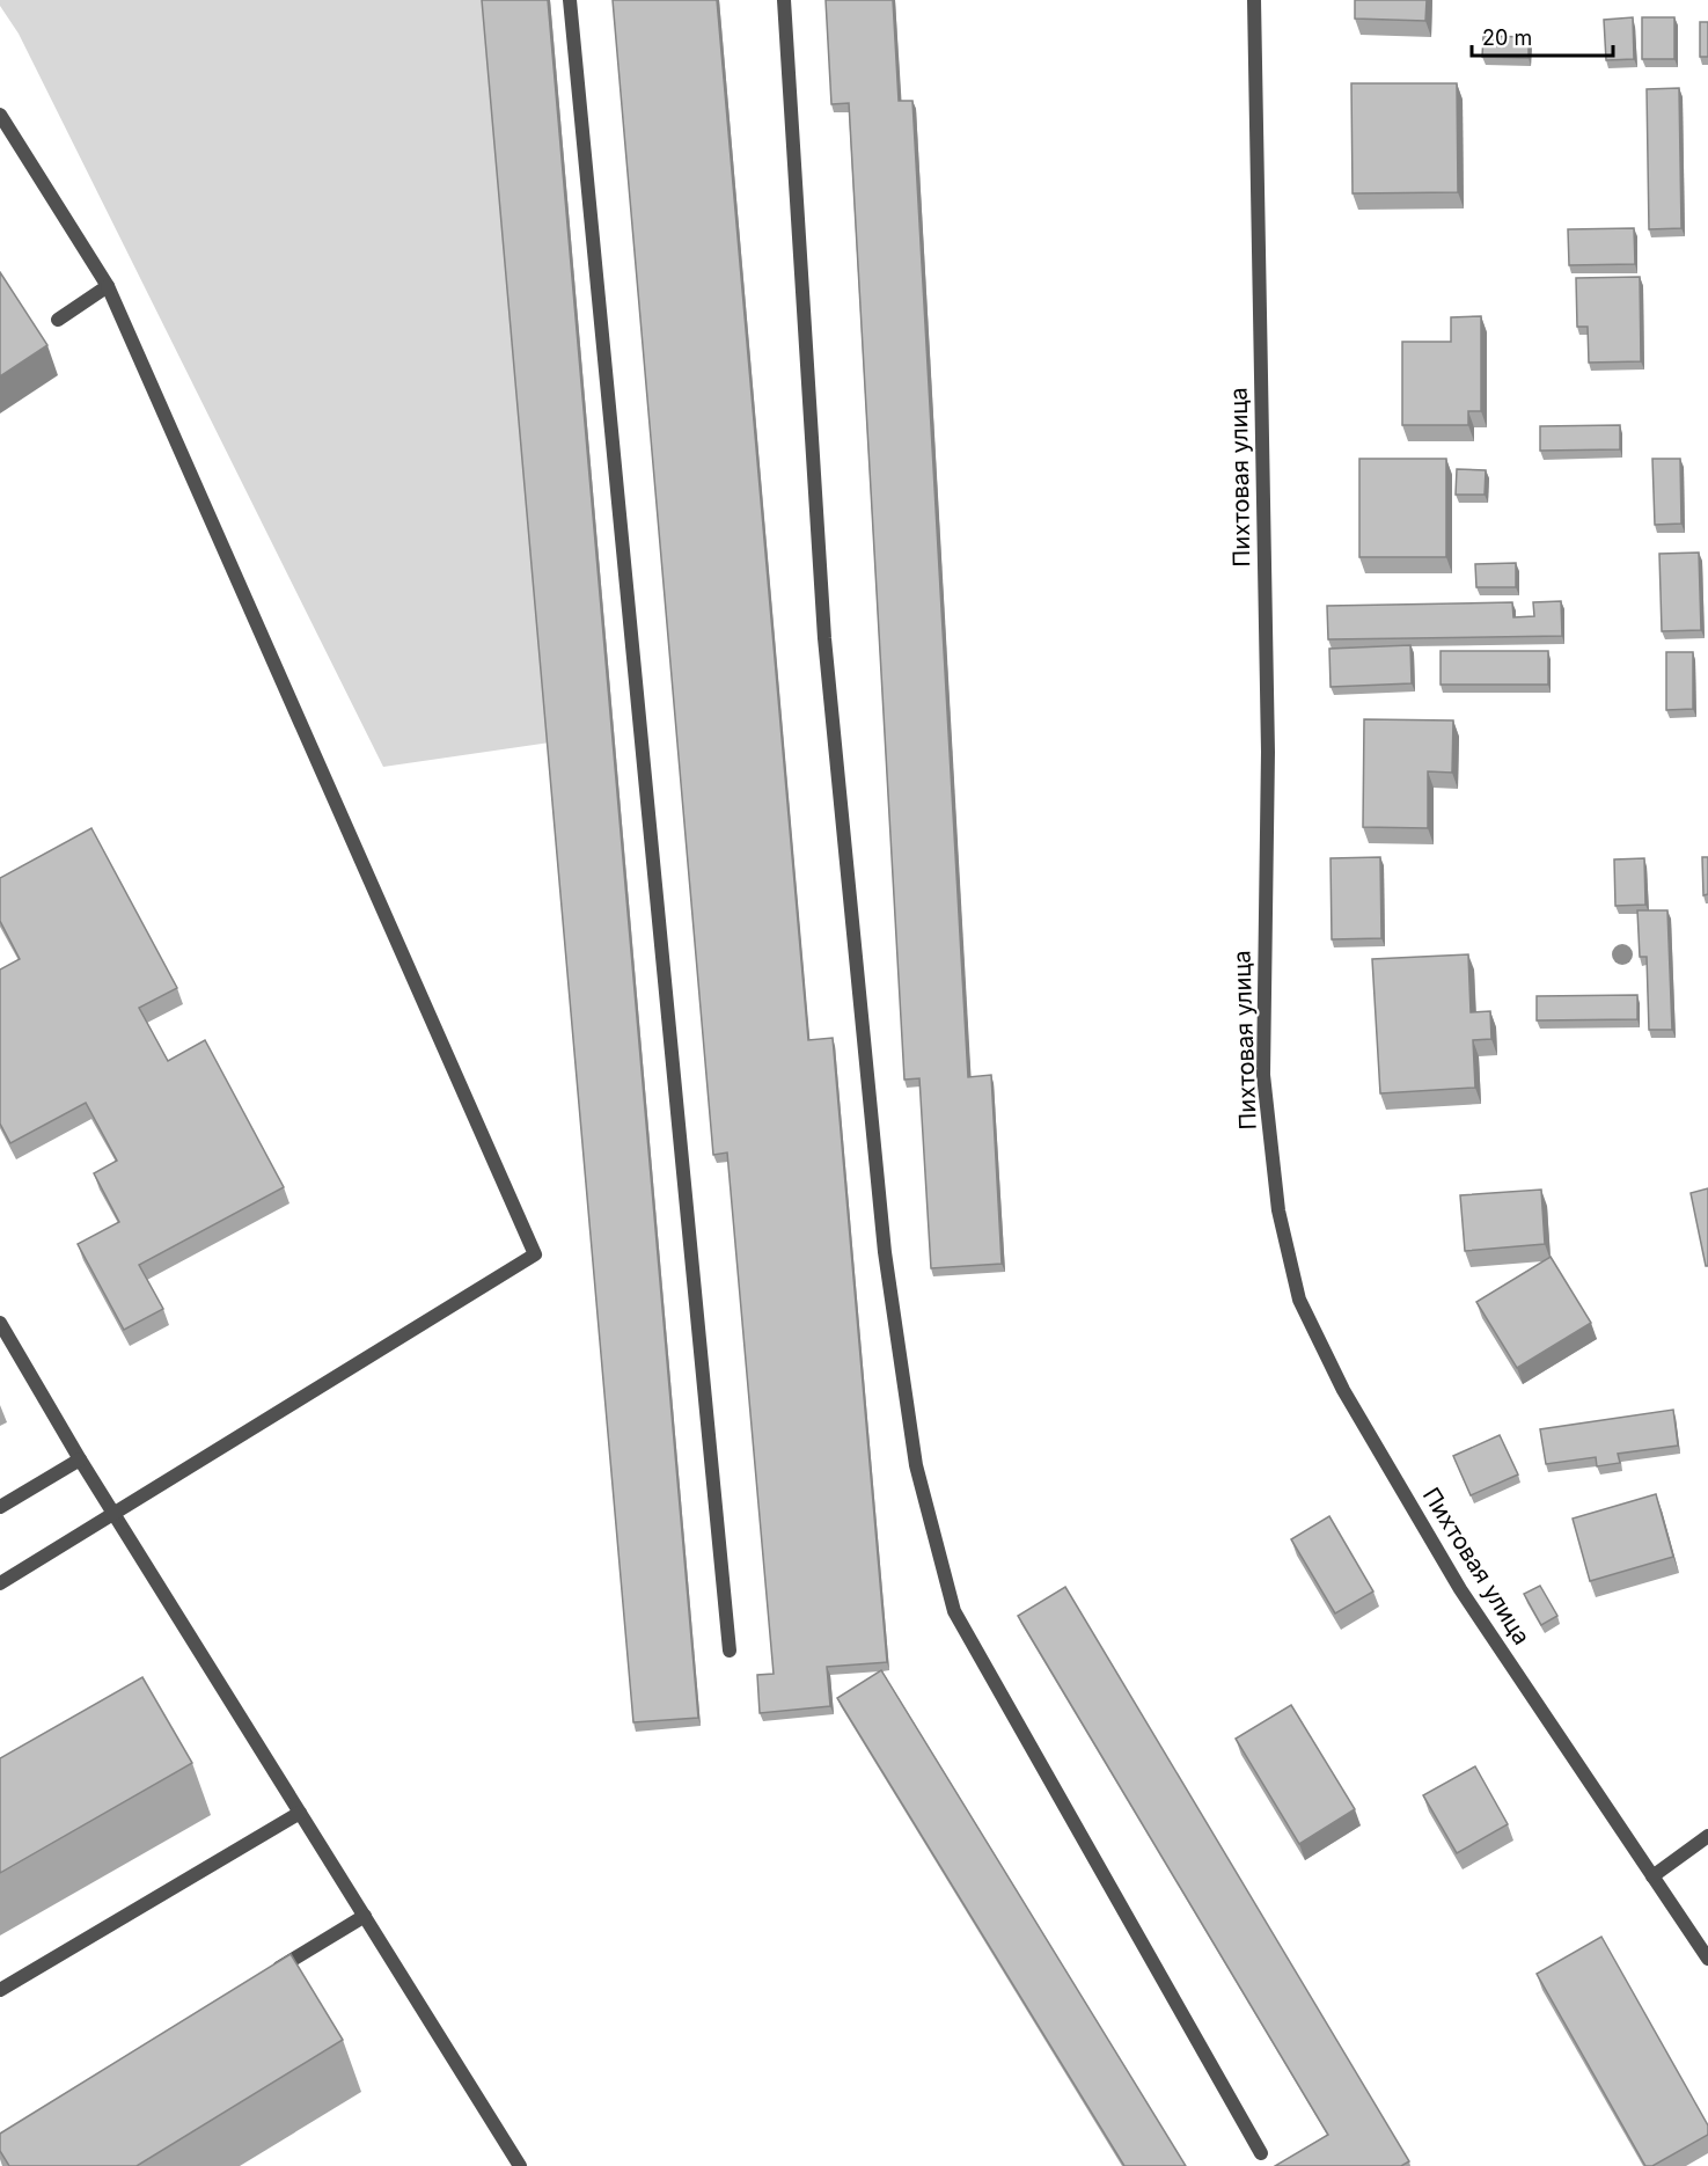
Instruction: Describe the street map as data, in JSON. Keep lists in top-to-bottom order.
{
  "streets": {
    "street": ["Пихтовая улица"]
  },
  "scale_bar": "20 m"
}
